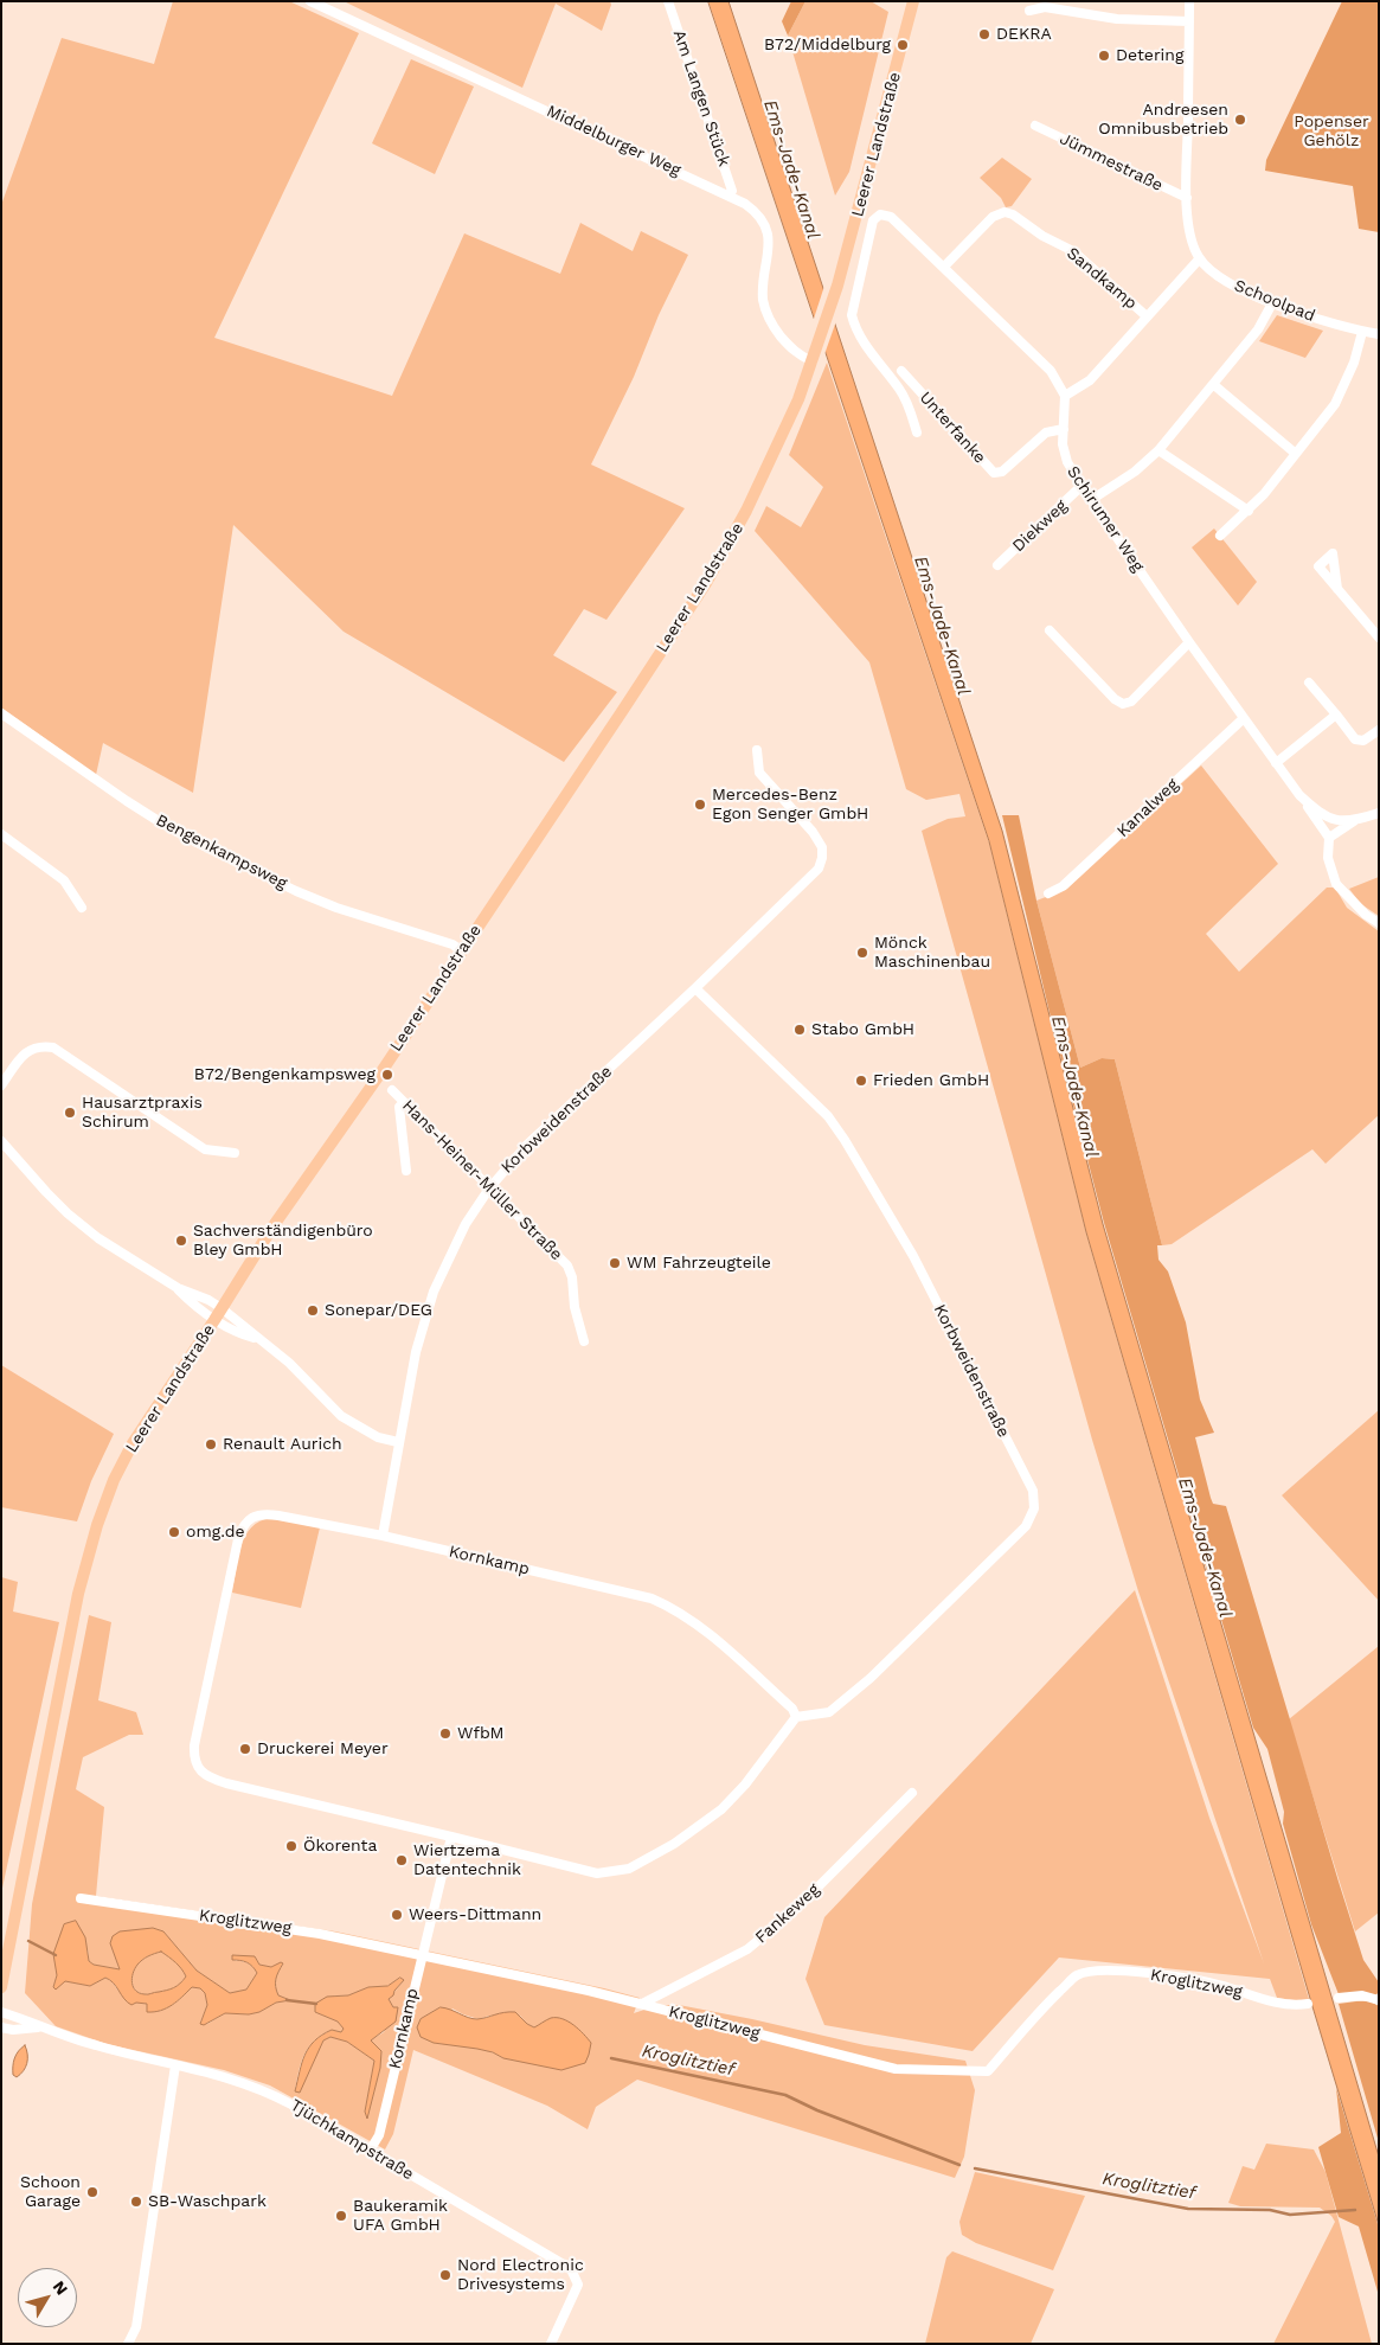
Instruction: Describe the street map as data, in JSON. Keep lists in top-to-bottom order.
{
  "streets": {
    "main road": ["Leerer Landstraße"],
    "street": [
      "Am Langen Stück",
      "Middelburger Weg",
      "Jümmestraße",
      "Sandkamp",
      "Schoolpad",
      "Unterfanke",
      "Schirumer Weg",
      "Diekweg",
      "Kanalweg",
      "Bengenkampsweg",
      "Korbweidenstraße",
      "Hans-Heiner-Müller Straße",
      "Kornkamp",
      "Fankeweg",
      "Kroglitzweg",
      "Tjüchkampstraße"
    ]
  },
  "crossings": [
    ["Am Langen Stück", "Middelburger Weg"],
    ["Middelburger Weg", "Leerer Landstraße"],
    ["Leerer Landstraße", "Bengenkampsweg"],
    ["Jümmestraße", "Schoolpad"],
    ["Sandkamp", "Schirumer Weg"],
    ["Unterfanke", "Schirumer Weg"],
    ["Schirumer Weg", "Diekweg"],
    ["Schirumer Weg", "Kanalweg"],
    ["Korbweidenstraße", "Hans-Heiner-Müller Straße"],
    ["Korbweidenstraße", "Kornkamp"],
    ["Kornkamp", "Kroglitzweg"],
    ["Kornkamp", "Tjüchkampstraße"],
    ["Fankeweg", "Kroglitzweg"]
  ],
  "water": ["Ems-Jade-Kanal", "Kroglitztief"],
  "parks": ["Popenser Gehölz"],
  "places": [
    "DEKRA",
    "B72/Middelburg",
    "Detering",
    "Andreesen Omnibusbetrieb",
    "Mercedes-Benz Egon Senger GmbH",
    "Mönck Maschinenbau",
    "Stabo GmbH",
    "B72/Bengenkampsweg",
    "Frieden GmbH",
    "Hausarztpraxis Schirum",
    "Sachverständigenbüro Bley GmbH",
    "WM Fahrzeugteile",
    "Sonepar/DEG",
    "Renault Aurich",
    "omg.de",
    "WfbM",
    "Druckerei Meyer",
    "Ökorenta",
    "Wiertzema Datentechnik",
    "Weers-Dittmann",
    "Schoon Garage",
    "SB-Waschpark",
    "Baukeramik UFA GmbH",
    "Nord Electronic Drivesystems"
  ],
  "north": "top right"
}
